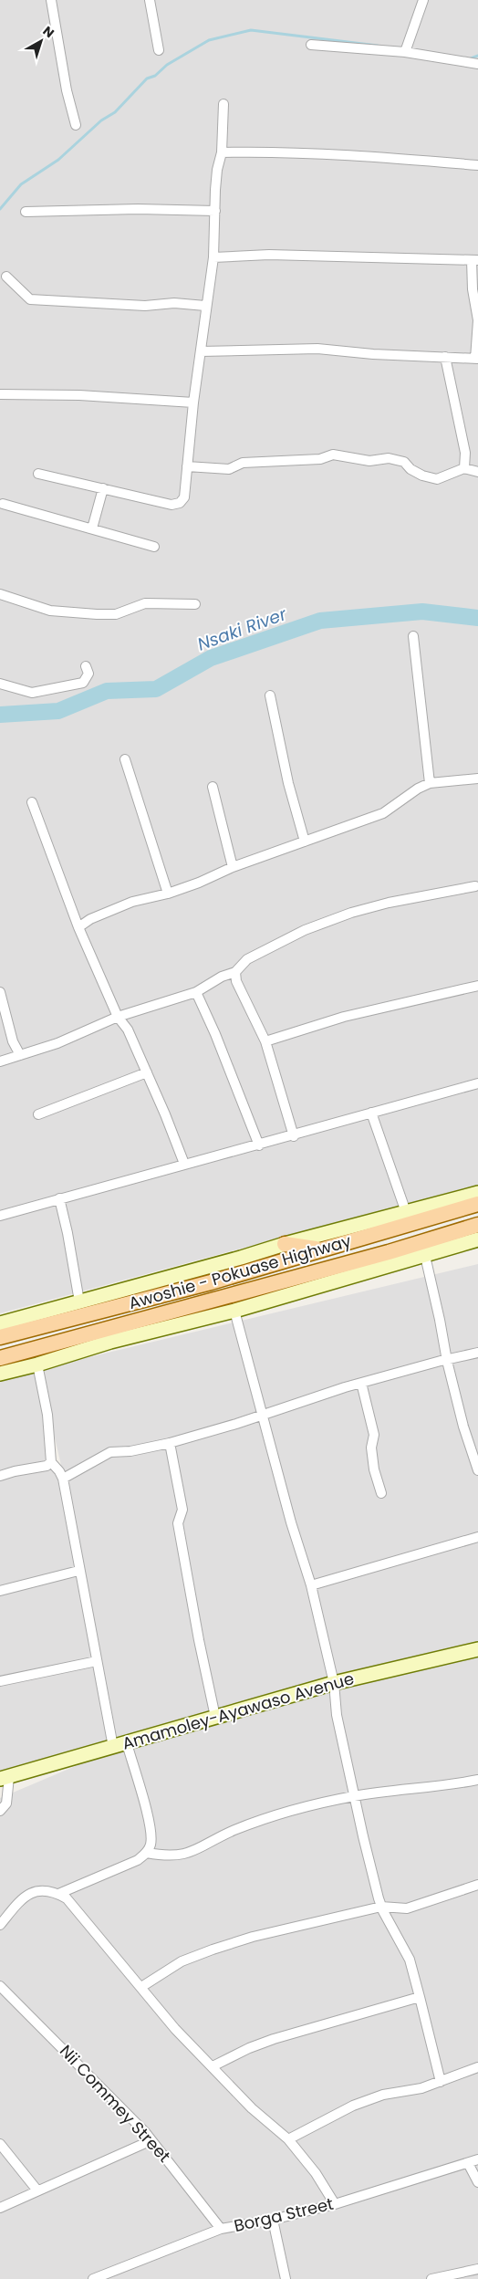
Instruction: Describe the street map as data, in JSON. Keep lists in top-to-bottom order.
{
  "streets": {
    "main road": ["Awoshie - Pokuase Highway"],
    "street": ["Amamoley-Ayawaso Avenue", "Nii Commey Street", "Borga Street"]
  },
  "crossings": [
    ["Nii Commey Street", "Borga Street"]
  ],
  "water": ["Nsaki River"],
  "north": "top right"
}
